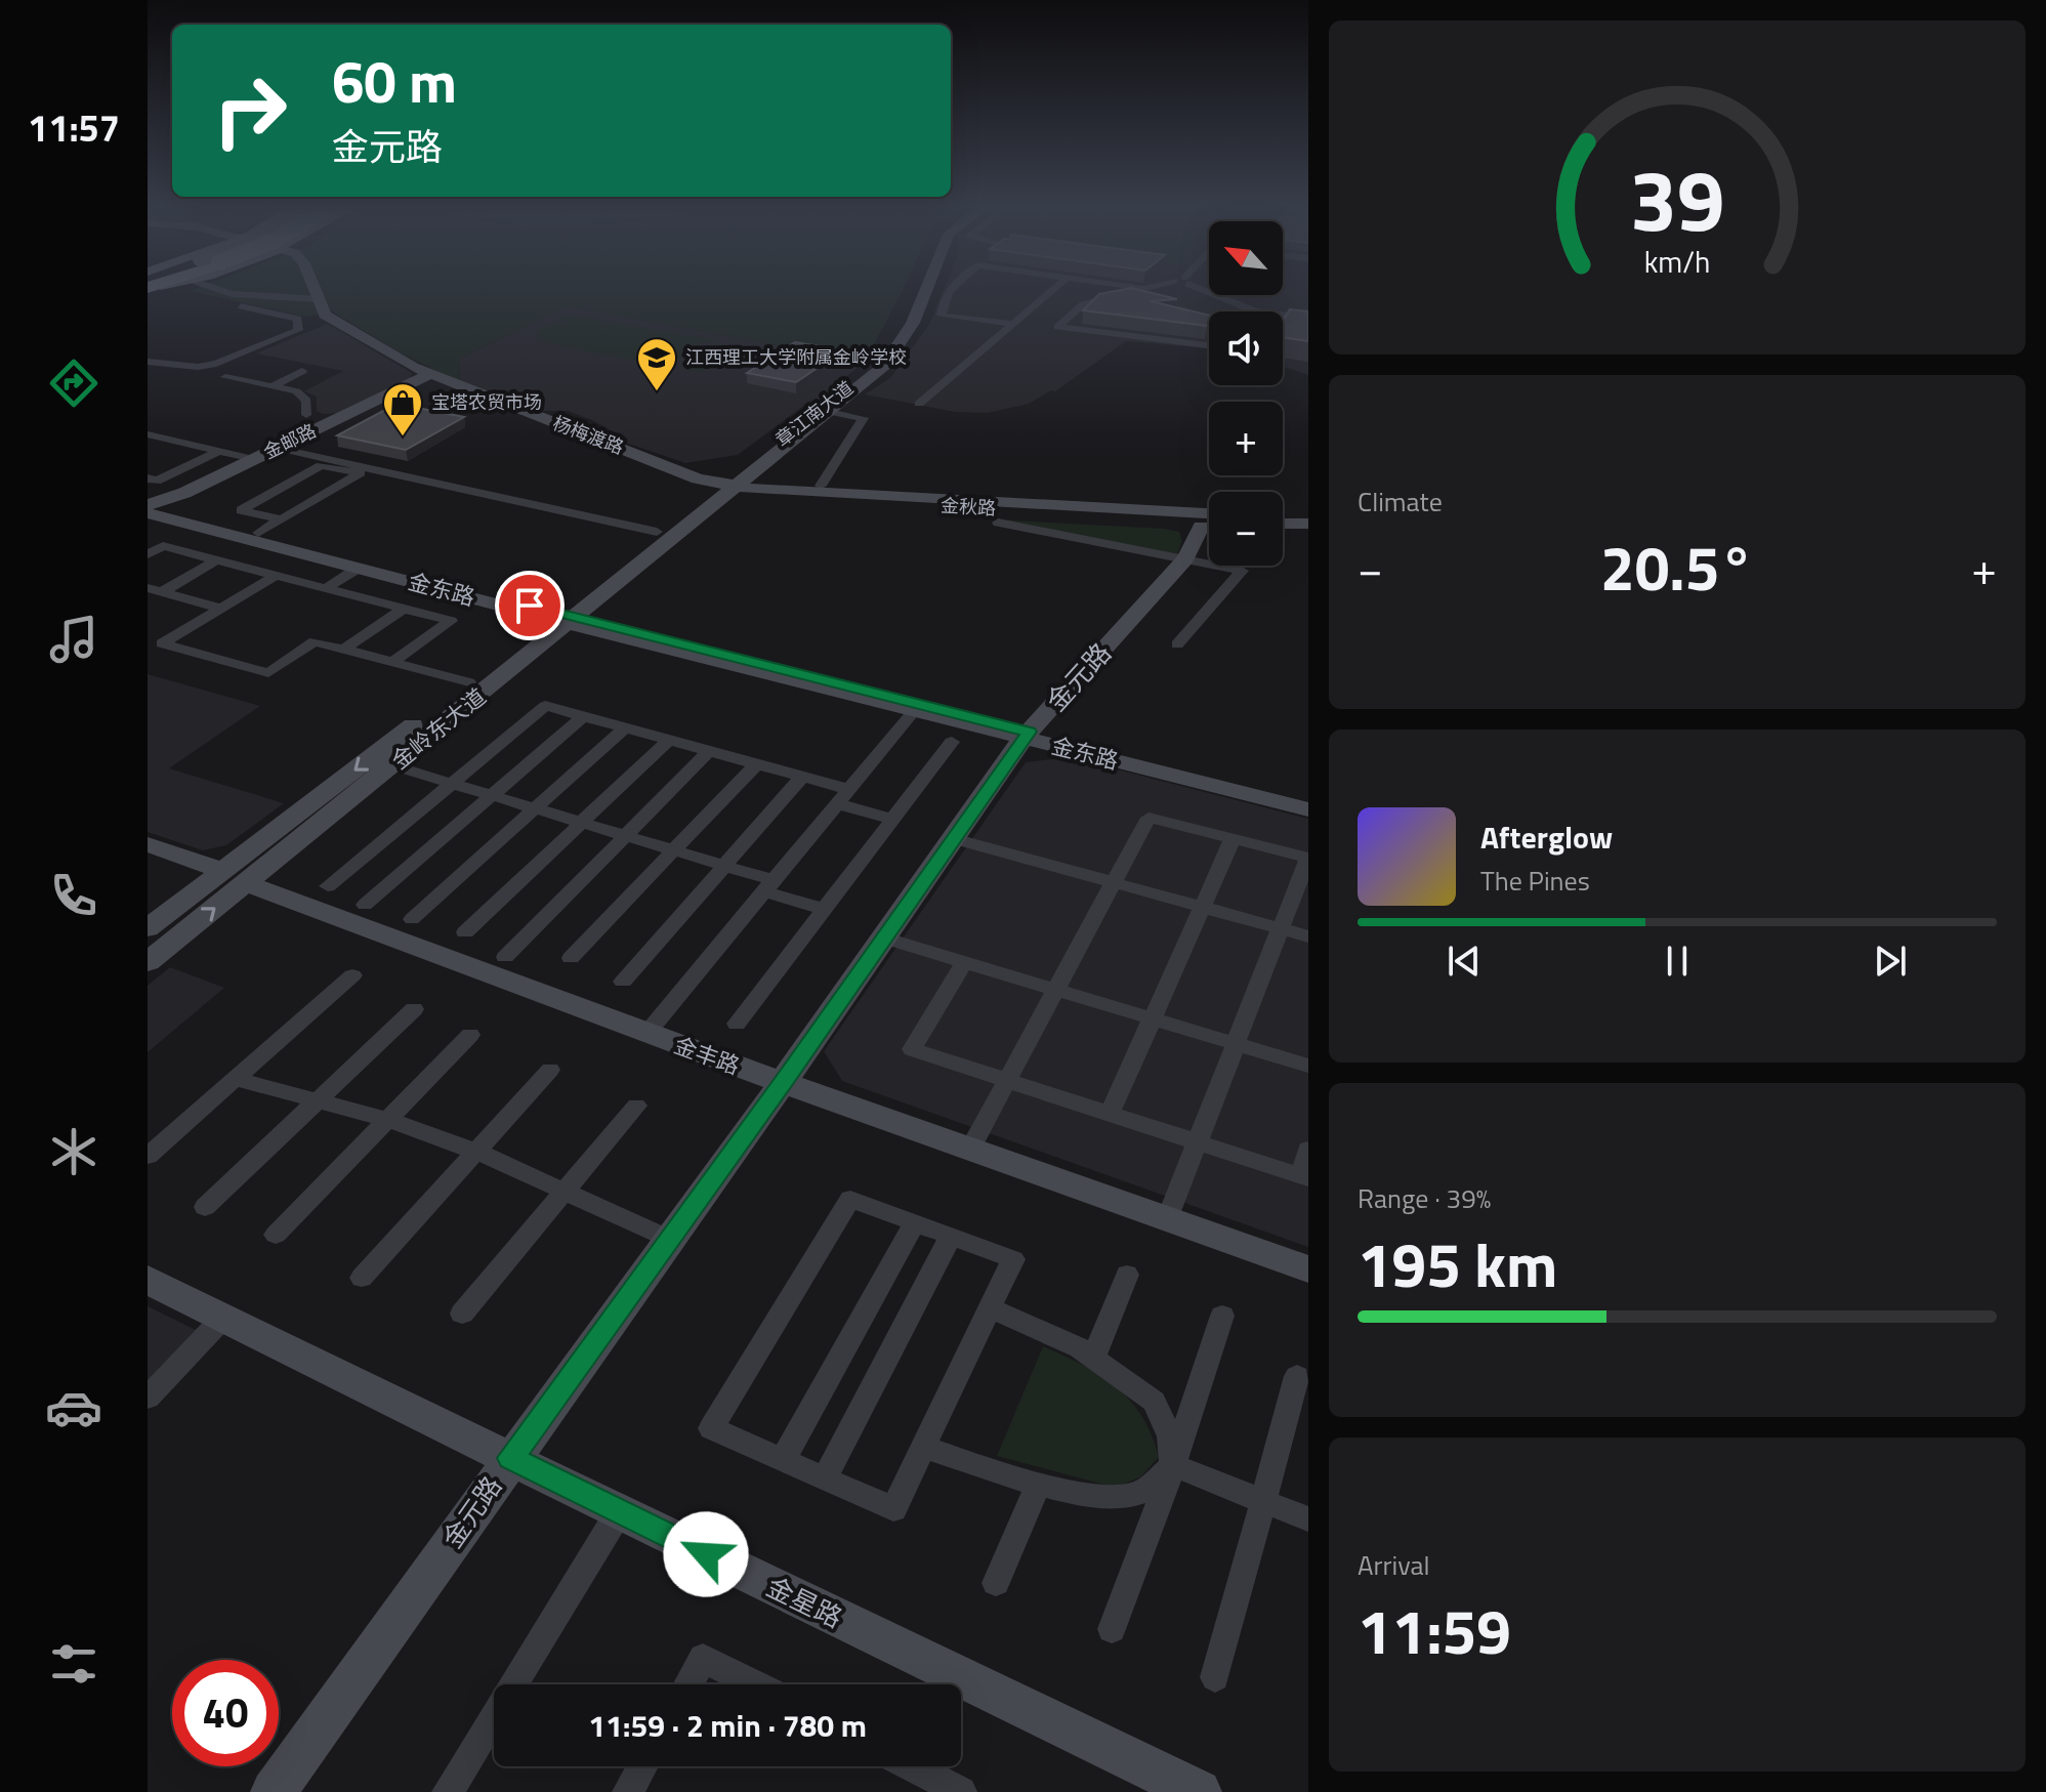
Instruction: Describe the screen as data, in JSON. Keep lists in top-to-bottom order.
{
  "streets": {
    "street": [
      "章江南大道",
      "杨梅渡路",
      "金邮路",
      "金秋路",
      "金东路",
      "金元路",
      "金岭东大道",
      "金丰路",
      "金星路"
    ]
  },
  "crossings": [
    ["章江南大道", "杨梅渡路"],
    ["章江南大道", "金秋路"],
    ["章江南大道", "金岭东大道"],
    ["杨梅渡路", "金邮路"],
    ["杨梅渡路", "金秋路"],
    ["杨梅渡路", "金岭东大道"],
    ["金邮路", "金东路"],
    ["金秋路", "金岭东大道"],
    ["金东路", "金元路"],
    ["金东路", "金岭东大道"],
    ["金元路", "金丰路"],
    ["金元路", "金星路"],
    ["金岭东大道", "金丰路"]
  ],
  "places": {
    "school or university": ["江西理工大学附属金岭学校"],
    "shop": ["宝塔农贸市场"]
  },
  "north": "top left",
  "page": {
    "tabs": "11:57",
    "turn": ["60 m", "金元路"],
    "map_buttons": ["+", "−"],
    "tile": [
      "Climate",
      ["Range · 39%", "195 km"],
      ["Arrival", "11:59"]
    ],
    "heat": ["−", "20.5°", "+"],
    "song": ["Afterglow", "The Pines"],
    "limit": "40",
    "trip": "11:59 · 2 min · 780 m",
    "gauge": ["39", "km/h"]
  }
}
